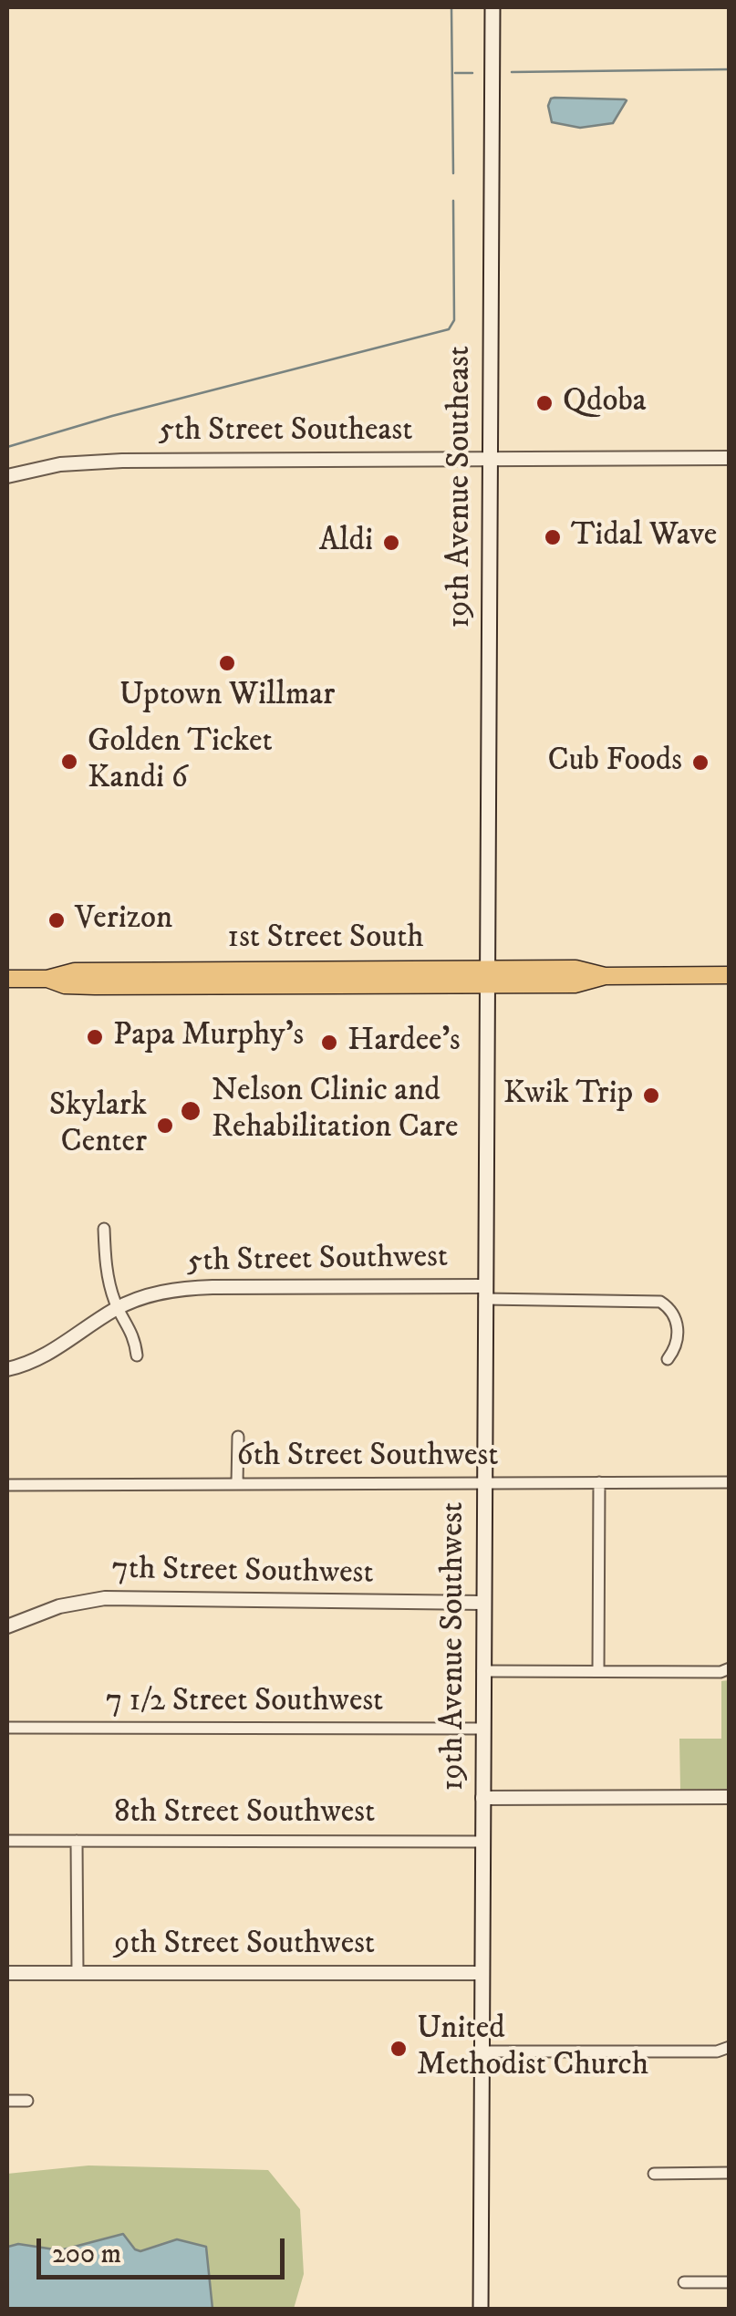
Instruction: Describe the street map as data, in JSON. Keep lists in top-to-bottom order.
{
  "streets": {
    "main road": ["19th Avenue Southeast", "1st Street South", "19th Avenue Southwest"],
    "street": [
      "5th Street Southeast",
      "5th Street Southwest",
      "6th Street Southwest",
      "7th Street Southwest",
      "7 1/2 Street Southwest",
      "8th Street Southwest",
      "9th Street Southwest"
    ]
  },
  "crossings": [
    ["5th Street Southeast", "19th Avenue Southeast"],
    ["19th Avenue Southeast", "1st Street South"],
    ["19th Avenue Southeast", "19th Avenue Southwest"],
    ["1st Street South", "19th Avenue Southwest"],
    ["5th Street Southwest", "19th Avenue Southwest"],
    ["6th Street Southwest", "19th Avenue Southwest"],
    ["7th Street Southwest", "19th Avenue Southwest"],
    ["19th Avenue Southwest", "7 1/2 Street Southwest"],
    ["19th Avenue Southwest", "8th Street Southwest"],
    ["19th Avenue Southwest", "9th Street Southwest"]
  ],
  "places": [
    "Qdoba",
    "Tidal Wave",
    "Aldi",
    "Uptown Willmar",
    "Golden Ticket Kandi 6",
    "Cub Foods",
    "Verizon",
    "Papa Murphy's",
    "Hardee's",
    "Kwik Trip",
    "Nelson Clinic and Rehabilitation Care",
    "Skylark Center",
    "United Methodist Church"
  ],
  "scale_bar": "200 m"
}
